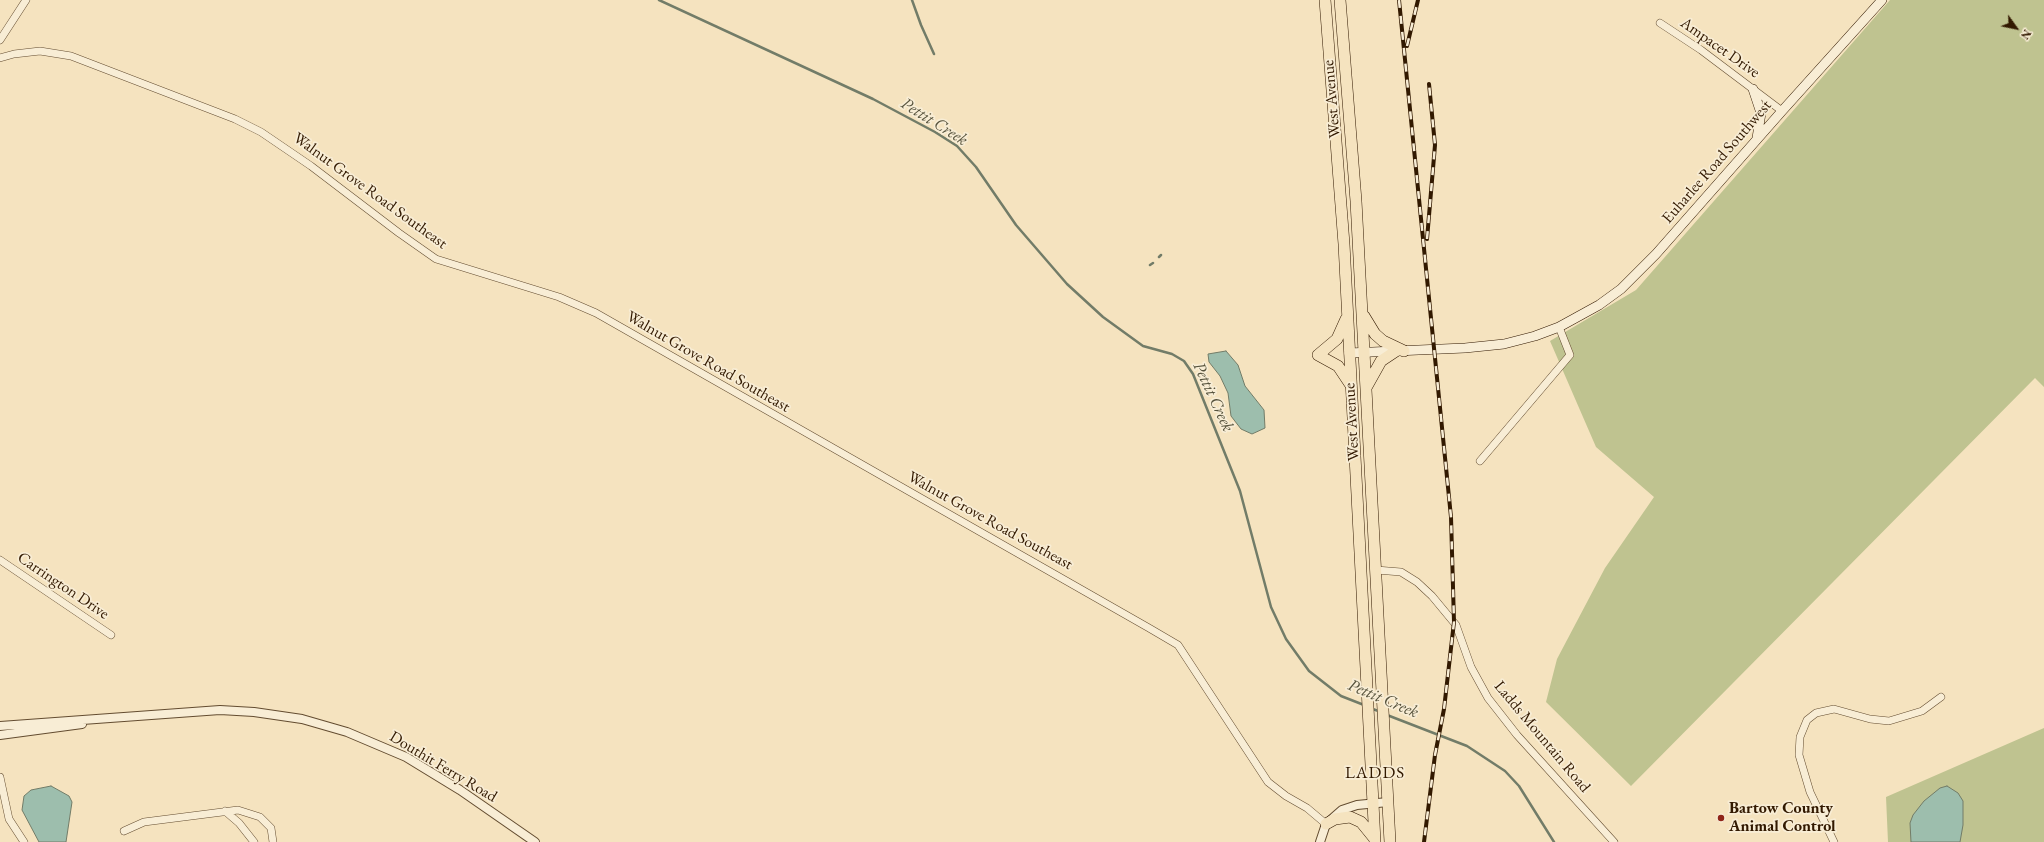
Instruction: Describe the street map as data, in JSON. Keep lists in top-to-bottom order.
{
  "streets": {
    "main road": ["West Avenue", "Euharlee Road Southwest"],
    "street": [
      "Ampacet Drive",
      "Walnut Grove Road Southeast",
      "Carrington Drive",
      "Ladds Mountain Road",
      "Douthit Ferry Road"
    ]
  },
  "crossings": [
    ["Ampacet Drive", "Euharlee Road Southwest"],
    ["West Avenue", "Euharlee Road Southwest"],
    ["West Avenue", "Ladds Mountain Road"]
  ],
  "districts": ["LADDS"],
  "water": ["Pettit Creek"],
  "places": ["Bartow County Animal Control"],
  "north": "bottom right"
}
